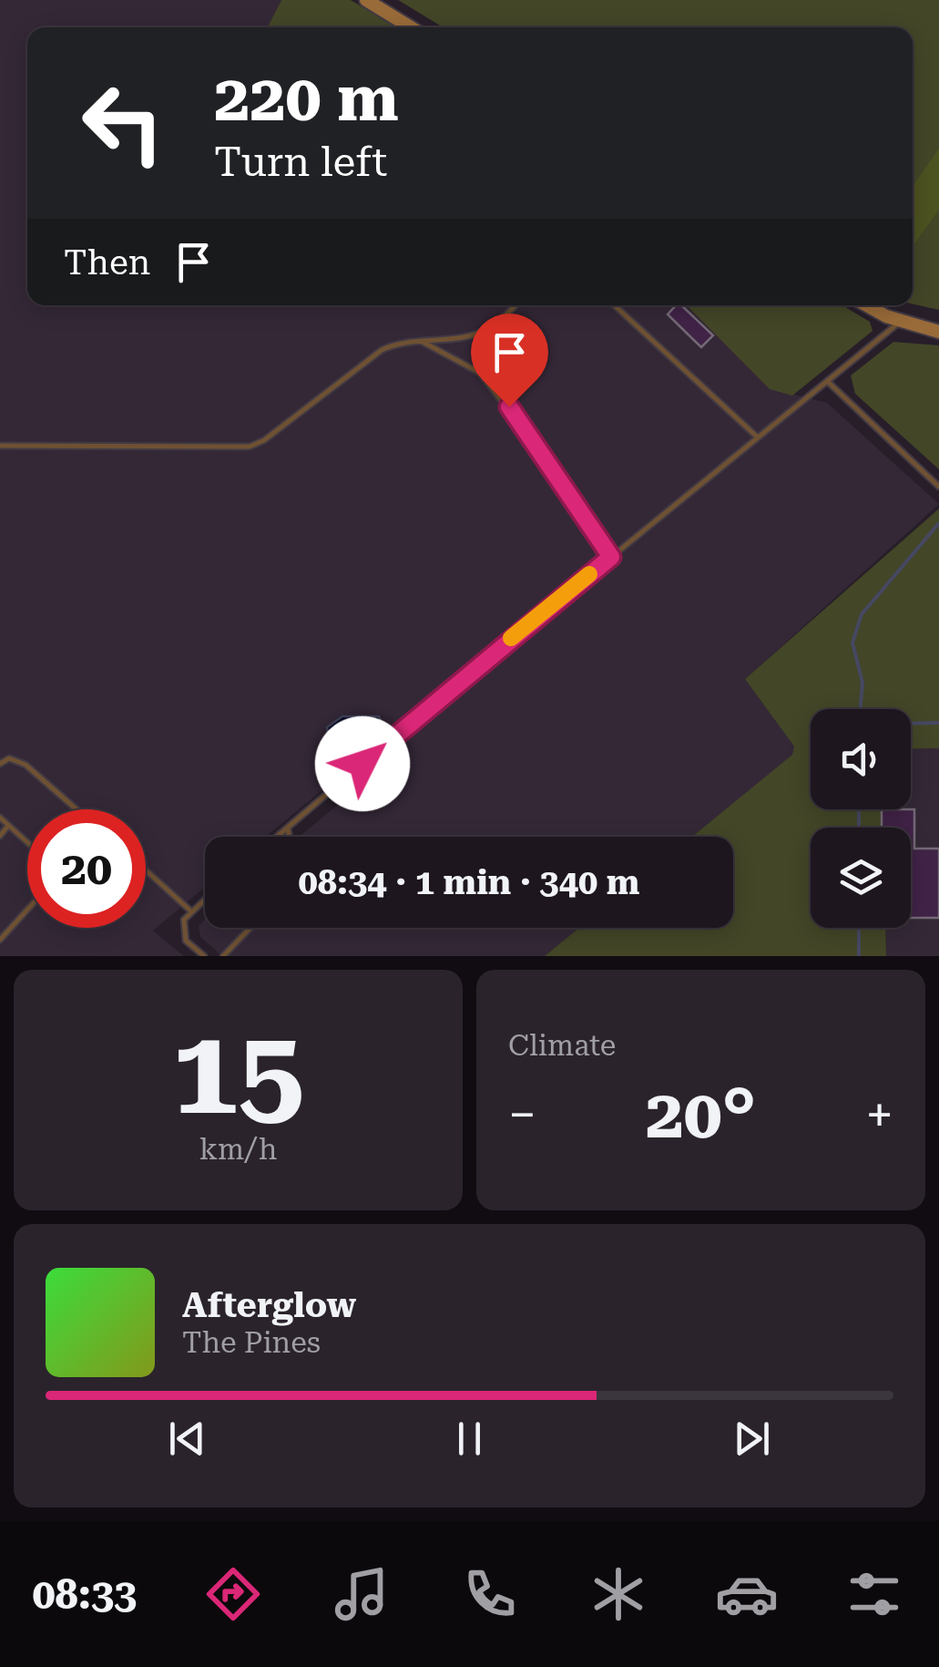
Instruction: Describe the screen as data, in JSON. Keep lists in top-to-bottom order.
{
  "page": {
    "turn": ["220 m", "Turn left"],
    "then": "Then",
    "limit": "20",
    "trip": "08:34 · 1 min · 340 m",
    "tile": [
      ["15", "km/h"],
      "Climate"
    ],
    "heat": ["−", "20°", "+"],
    "song": ["Afterglow", "The Pines"],
    "tabs": "08:33"
  }
}
